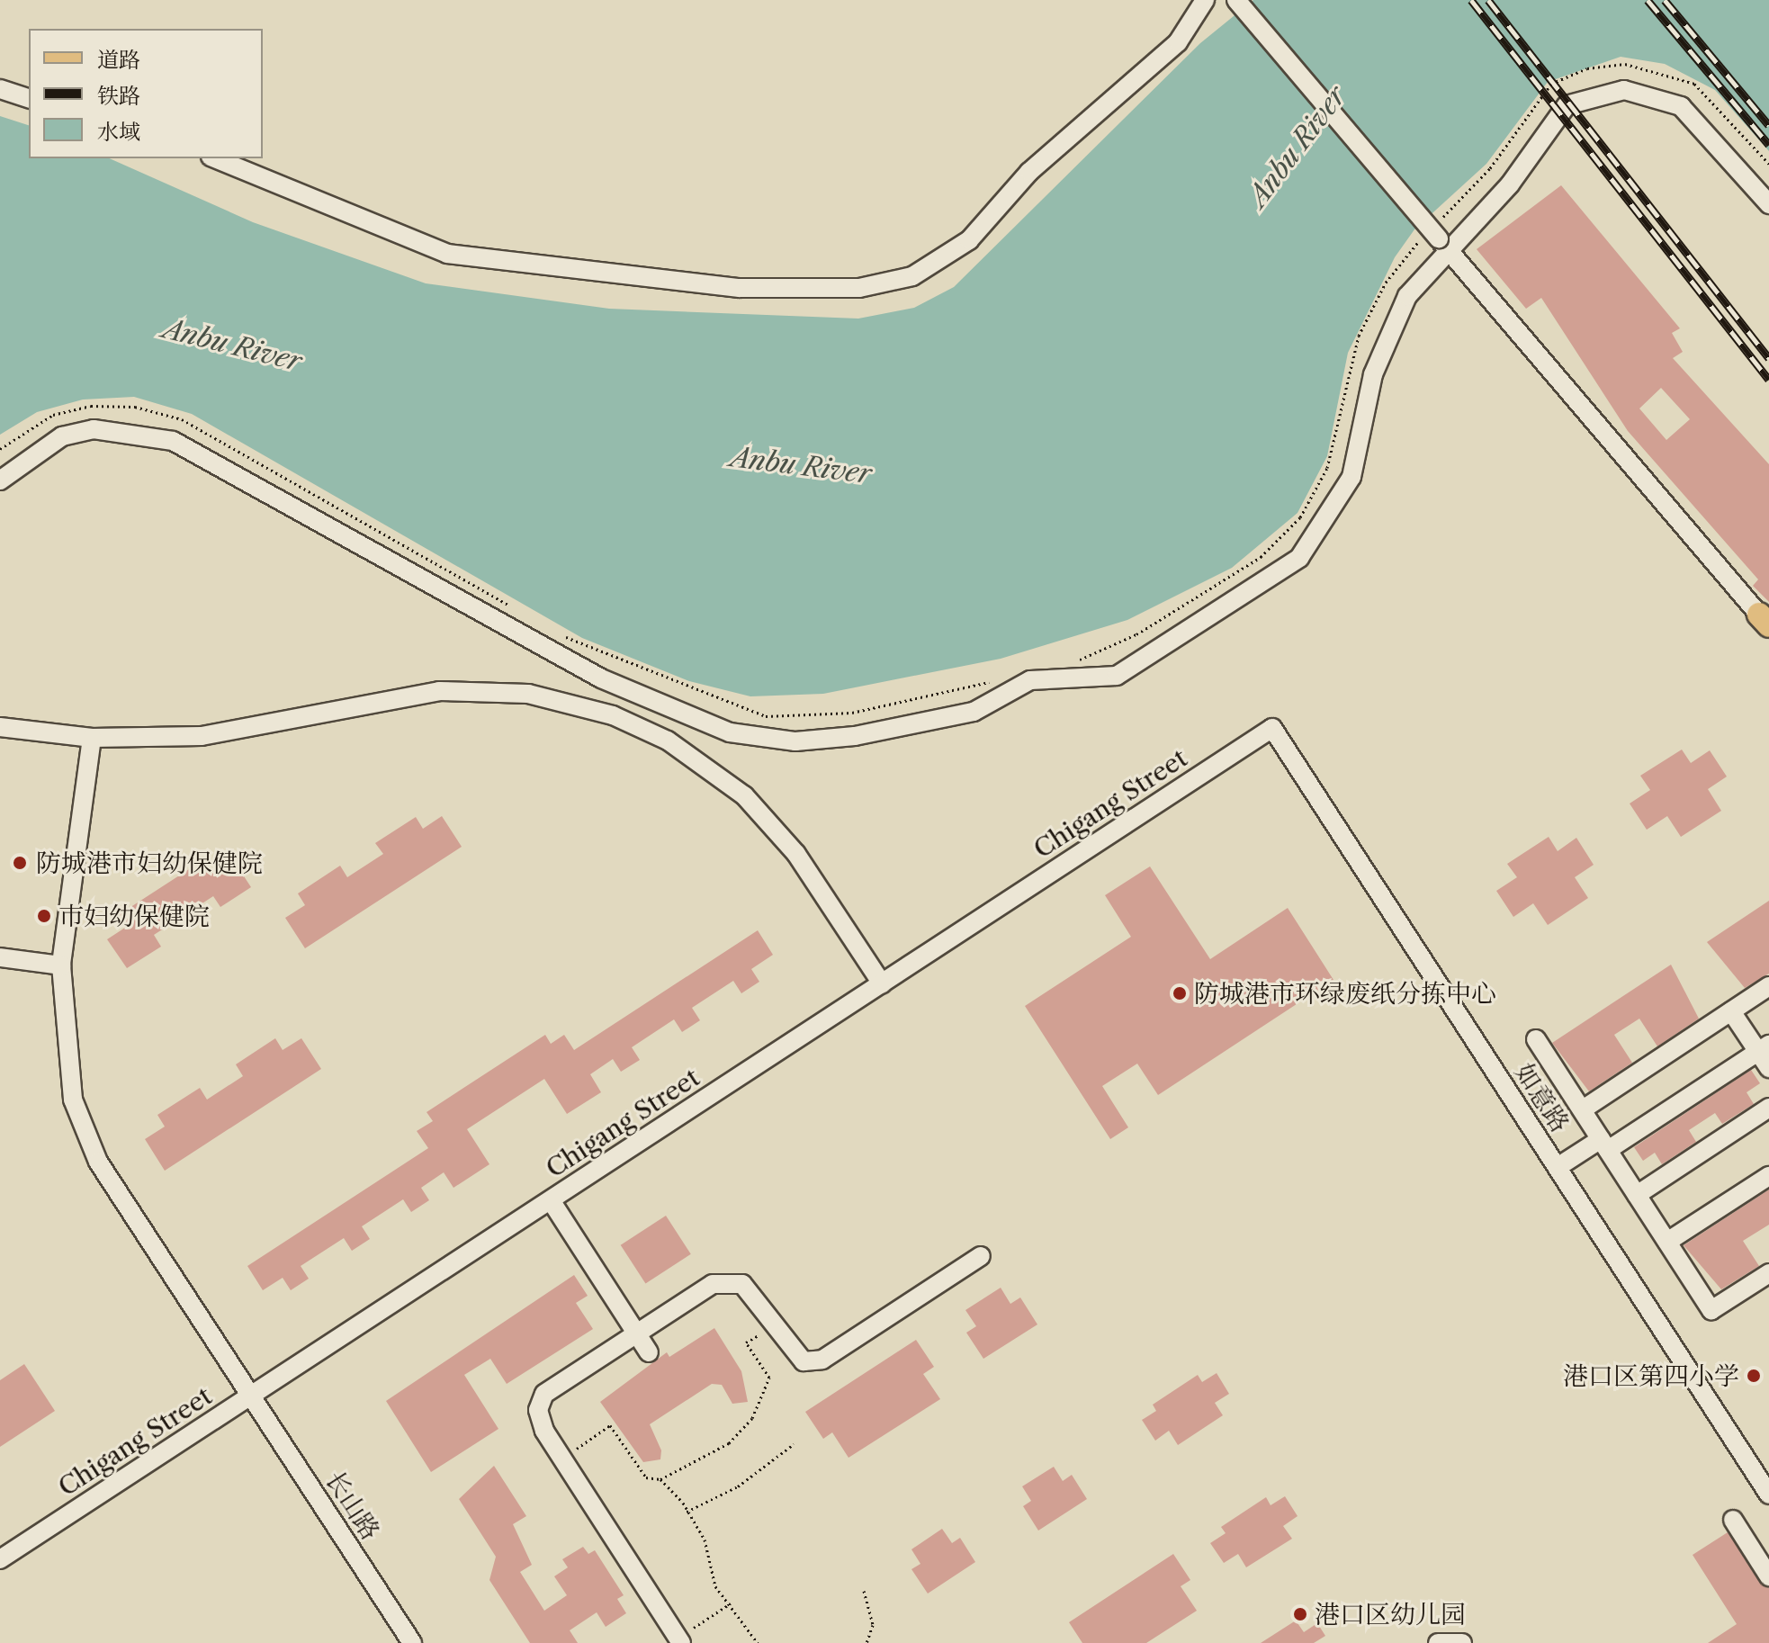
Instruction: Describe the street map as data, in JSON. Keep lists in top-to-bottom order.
{
  "streets": {
    "street": ["Chigang Street", "如意路", "长山路"]
  },
  "crossings": [
    ["Chigang Street", "如意路"],
    ["Chigang Street", "长山路"]
  ],
  "water": ["Anbu River"],
  "places": [
    "防城港市妇幼保健院",
    "巿妇幼保健院",
    "防城港市环绿废纸分拣中心",
    "港口区第四小学",
    "港口区幼儿园"
  ],
  "legend": ["道路", "铁路", "水域"]
}
